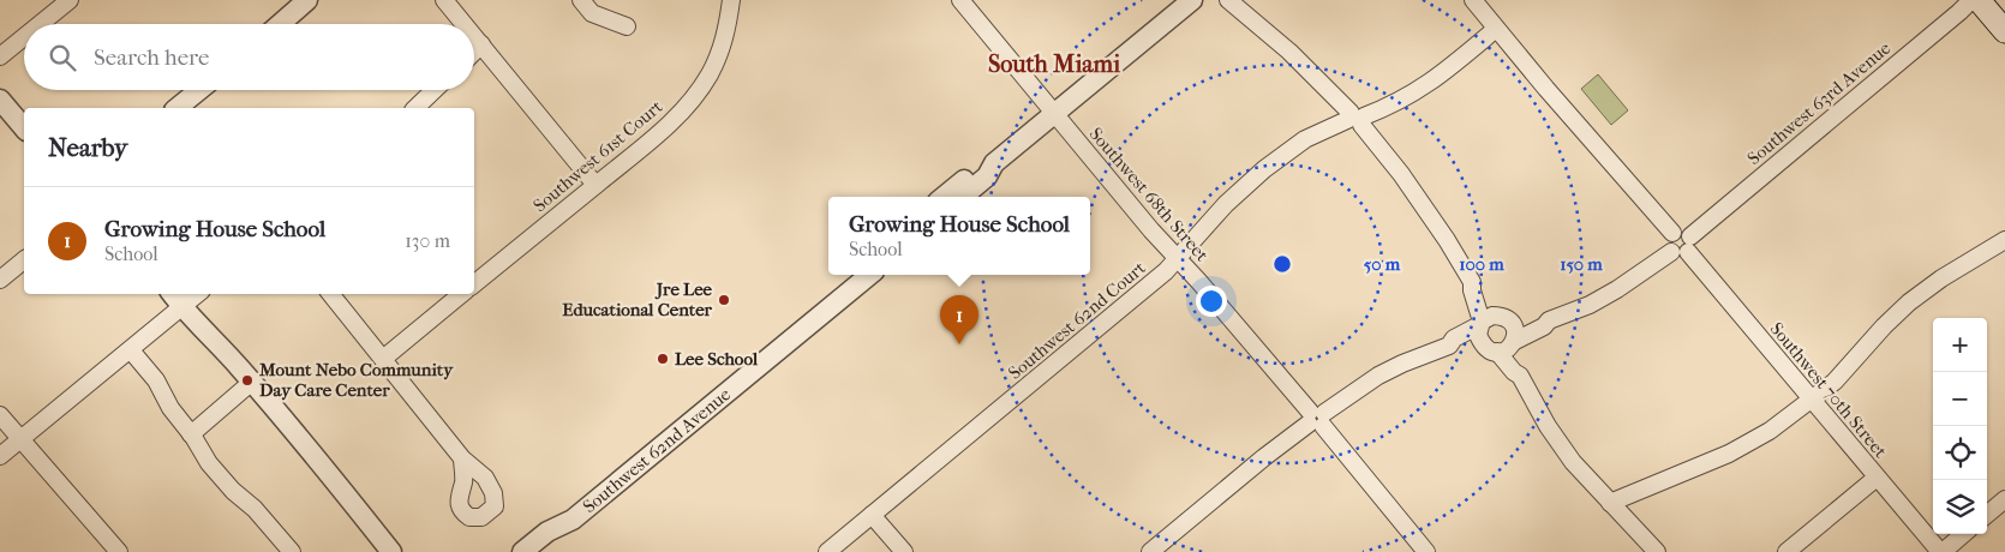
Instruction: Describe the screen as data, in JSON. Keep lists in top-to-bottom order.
{
  "streets": {
    "street": [
      "Southwest 63rd Avenue",
      "Southwest 61st Court",
      "Southwest 68th Street",
      "Southwest 62nd Court",
      "Southwest 70th Street",
      "Southwest 62nd Avenue"
    ]
  },
  "crossings": [
    ["Southwest 63rd Avenue", "Southwest 68th Street"],
    ["Southwest 63rd Avenue", "Southwest 70th Street"],
    ["Southwest 68th Street", "Southwest 62nd Court"]
  ],
  "districts": ["South Miami"],
  "places": ["Jre Lee Educational Center", "Lee School", "Mount Nebo Community Day Care Center"],
  "page": {
    "search": "Search here",
    "heading": "Nearby",
    "list": [
      {
        "mark": "1",
        "name": "Growing House School",
        "note": "School",
        "value": "130 m"
      }
    ],
    "popup": ["Growing House School", "School"],
    "pins": "1",
    "map_buttons": ["+", "−"]
  },
  "rings": ["50 m", "100 m", "150 m"]
}
